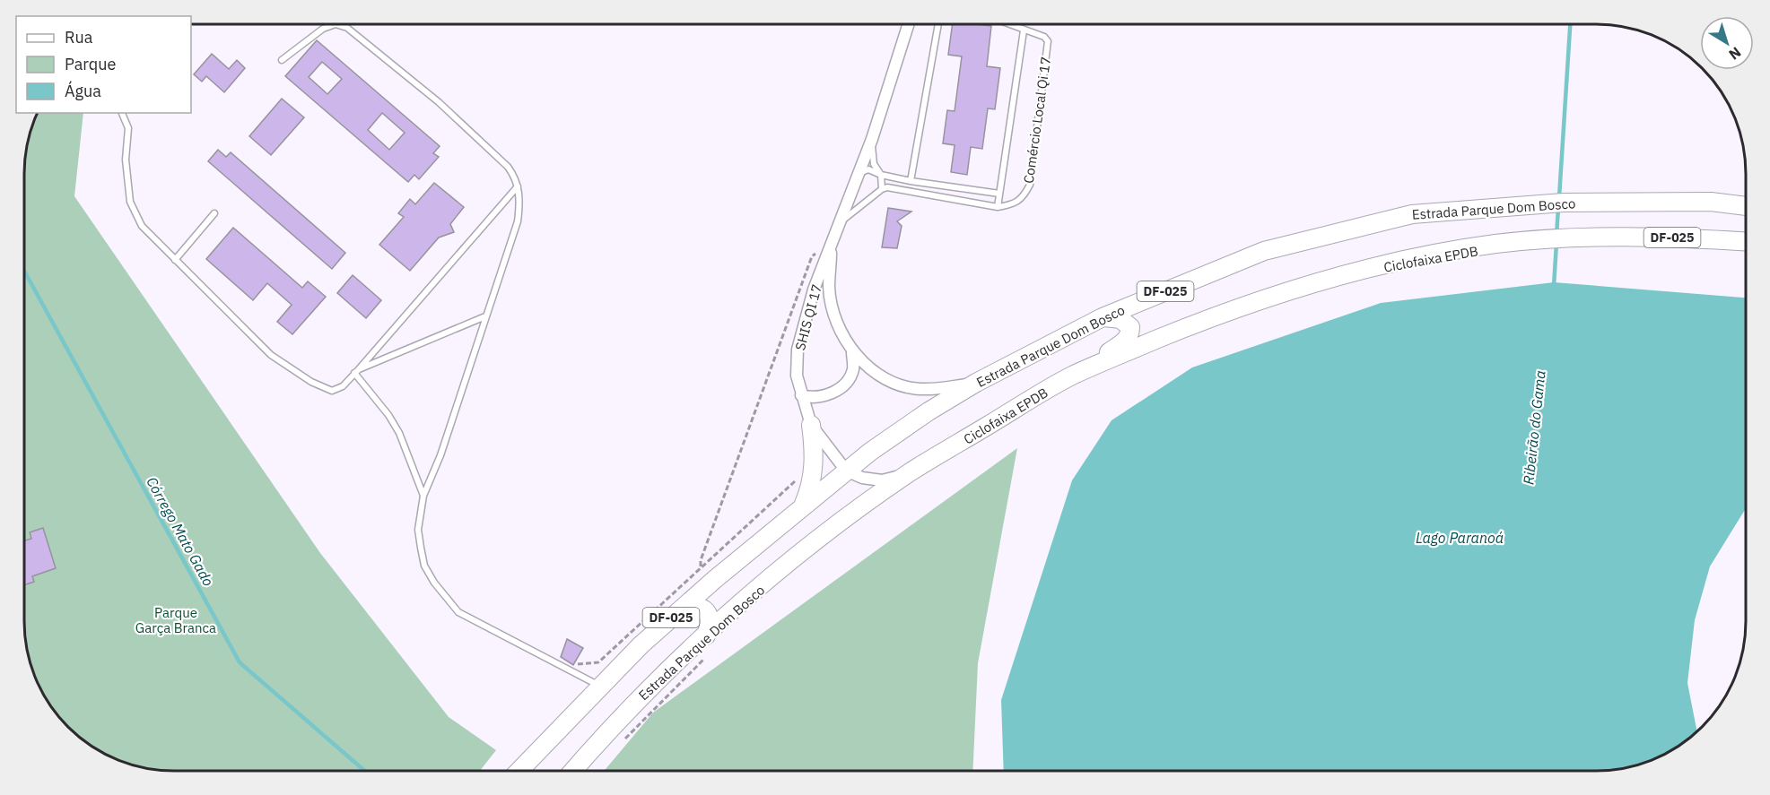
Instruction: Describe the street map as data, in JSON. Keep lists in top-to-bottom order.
{
  "streets": {
    "main road": ["Estrada Parque Dom Bosco", "DF-025"],
    "street": ["SHIS QI 17"],
    "lane": ["Comércio Local Qi 17"]
  },
  "crossings": [
    ["Estrada Parque Dom Bosco", "SHIS QI 17"]
  ],
  "water": ["Ribeirão do Gama", "Córrego Mato Gado", "Lago Paranoá"],
  "parks": ["Parque Garça Branca"],
  "legend": ["Rua", "Parque", "Água"],
  "north": "bottom right"
}
